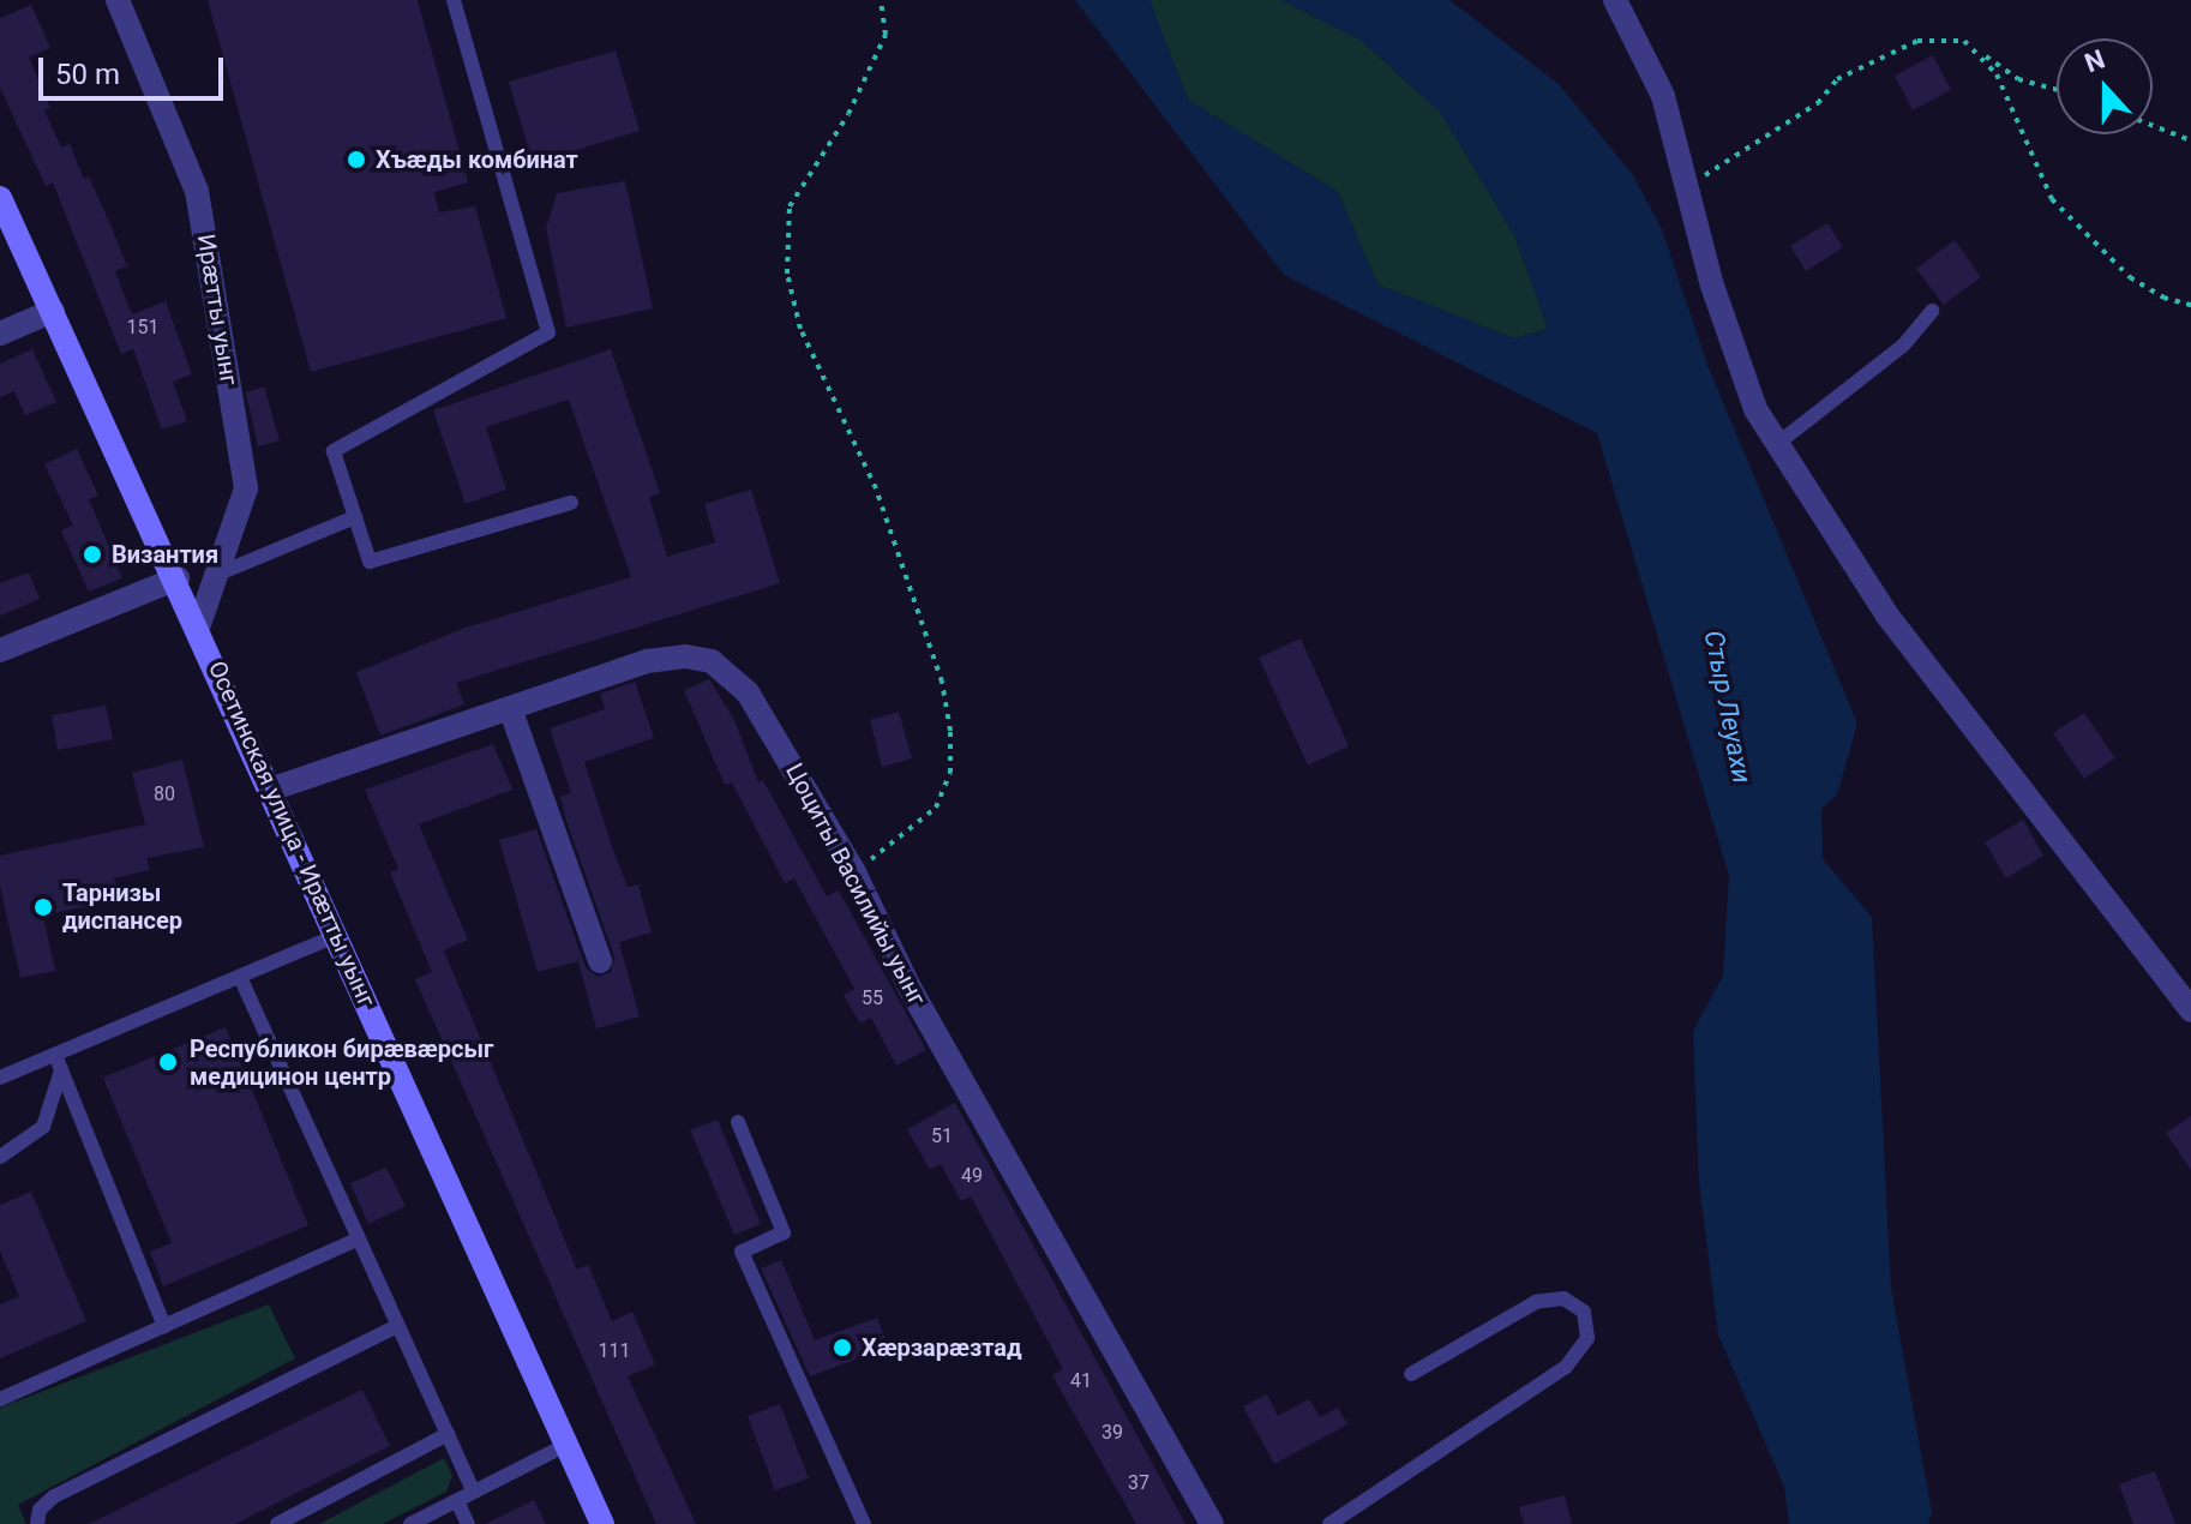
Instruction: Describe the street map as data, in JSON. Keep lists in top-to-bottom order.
{
  "streets": {
    "street": ["Ирæтты уынг", "Осетинская улица - Ирæтты уынг", "Цоциты Василийы уынг"]
  },
  "crossings": [
    ["Ирæтты уынг", "Осетинская улица - Ирæтты уынг"],
    ["Осетинская улица - Ирæтты уынг", "Цоциты Василийы уынг"]
  ],
  "water": ["Стыр Леуахи"],
  "places": [
    "Хъæды комбинат",
    "Византия",
    "Тарнизы диспансер",
    "Республикон бирæвæрсыг медицинон центр",
    "Хæрзарæзтад"
  ],
  "house_numbers": [
    "151",
    "80",
    "55",
    "51",
    "49",
    "111",
    "41",
    "39",
    "37"
  ],
  "scale_bar": "50 m",
  "north": "top"
}
